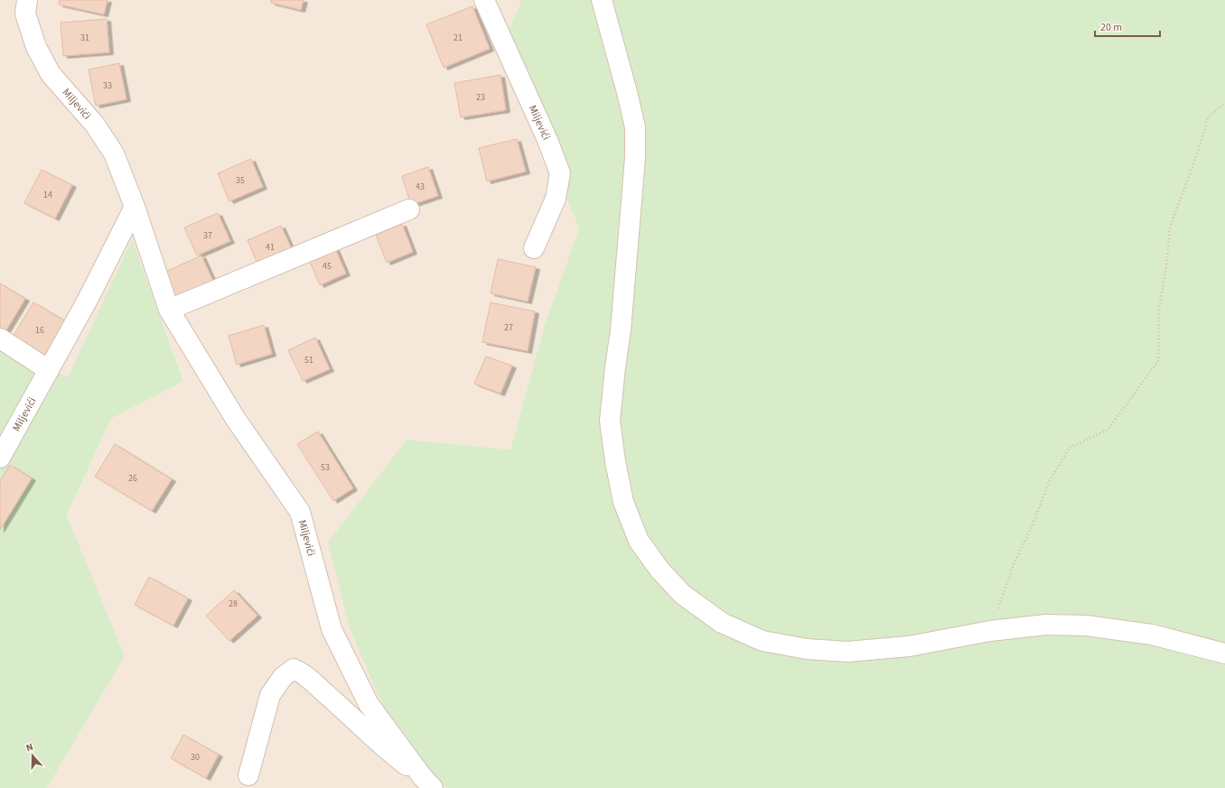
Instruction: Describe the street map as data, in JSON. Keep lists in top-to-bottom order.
{
  "streets": {
    "street": ["Miljevići"]
  },
  "house_numbers": [
    "31",
    "21",
    "33",
    "23",
    "35",
    "43",
    "14",
    "37",
    "41",
    "45",
    "27",
    "16",
    "51",
    "53",
    "26",
    "28",
    "30"
  ],
  "scale_bar": "20 m",
  "north": "top"
}
